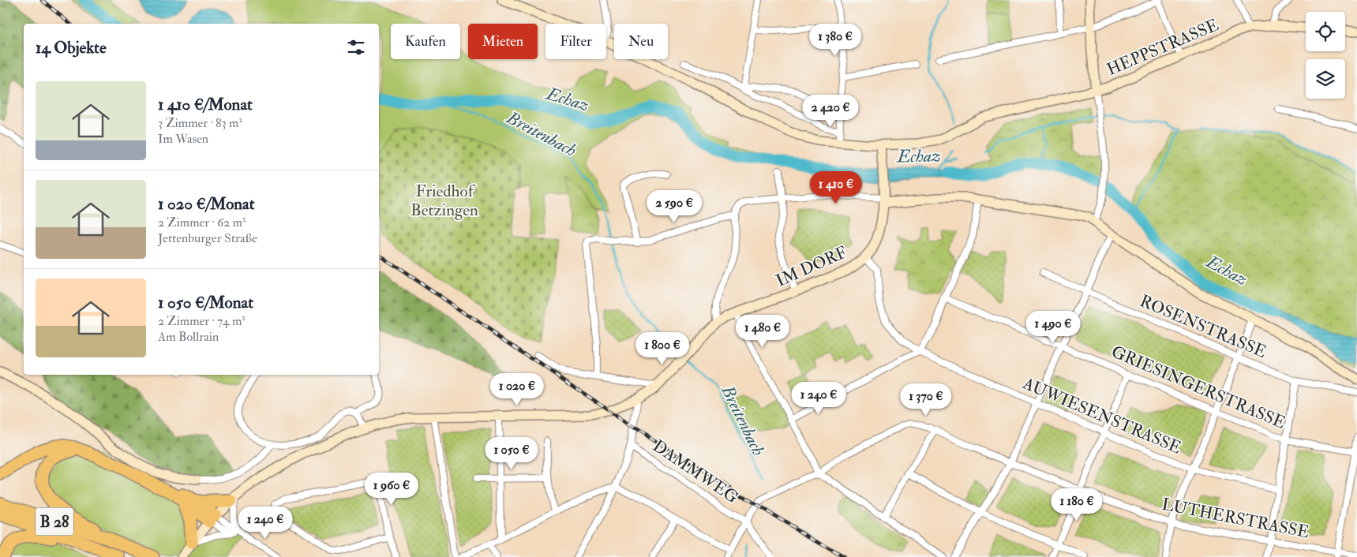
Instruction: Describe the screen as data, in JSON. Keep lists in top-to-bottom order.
{
  "streets": {
    "highway": ["B 28"],
    "street": [
      "HEPPSTRASSE",
      "IM DORF",
      "ROSENSTRASSE",
      "GRIESINGERSTRASSE",
      "AUWIESENSTRASSE",
      "DAMMWEG",
      "LUTHERSTRASSE"
    ]
  },
  "crossings": [
    ["HEPPSTRASSE", "IM DORF"],
    ["IM DORF", "AUWIESENSTRASSE"],
    ["DAMMWEG", "LUTHERSTRASSE"]
  ],
  "water": ["Echaz", "Breitenbach"],
  "parks": ["Friedhof Betzingen"],
  "page": {
    "price": [
      "1 380 €",
      "2 420 €",
      "1 410 €",
      "2 590 €",
      "1 490 €",
      "1 480 €",
      "1 800 €",
      "1 020 €",
      "1 240 €",
      "1 370 €",
      "1 050 €",
      "1 960 €",
      "1 180 €",
      "1 240 €"
    ],
    "chip": [
      "Kaufen",
      "Mieten",
      "Filter",
      "Neu"
    ],
    "heading": "14 Objekte",
    "list": [
      {
        "name": "1 410 €/Monat",
        "note": "3 Zimmer · 83 m² · Im Wasen"
      },
      {
        "name": "1 020 €/Monat",
        "note": "2 Zimmer · 62 m² · Jettenburger Straße"
      },
      {
        "name": "1 050 €/Monat",
        "note": "2 Zimmer · 74 m² · Am Bollrain"
      }
    ]
  }
}
